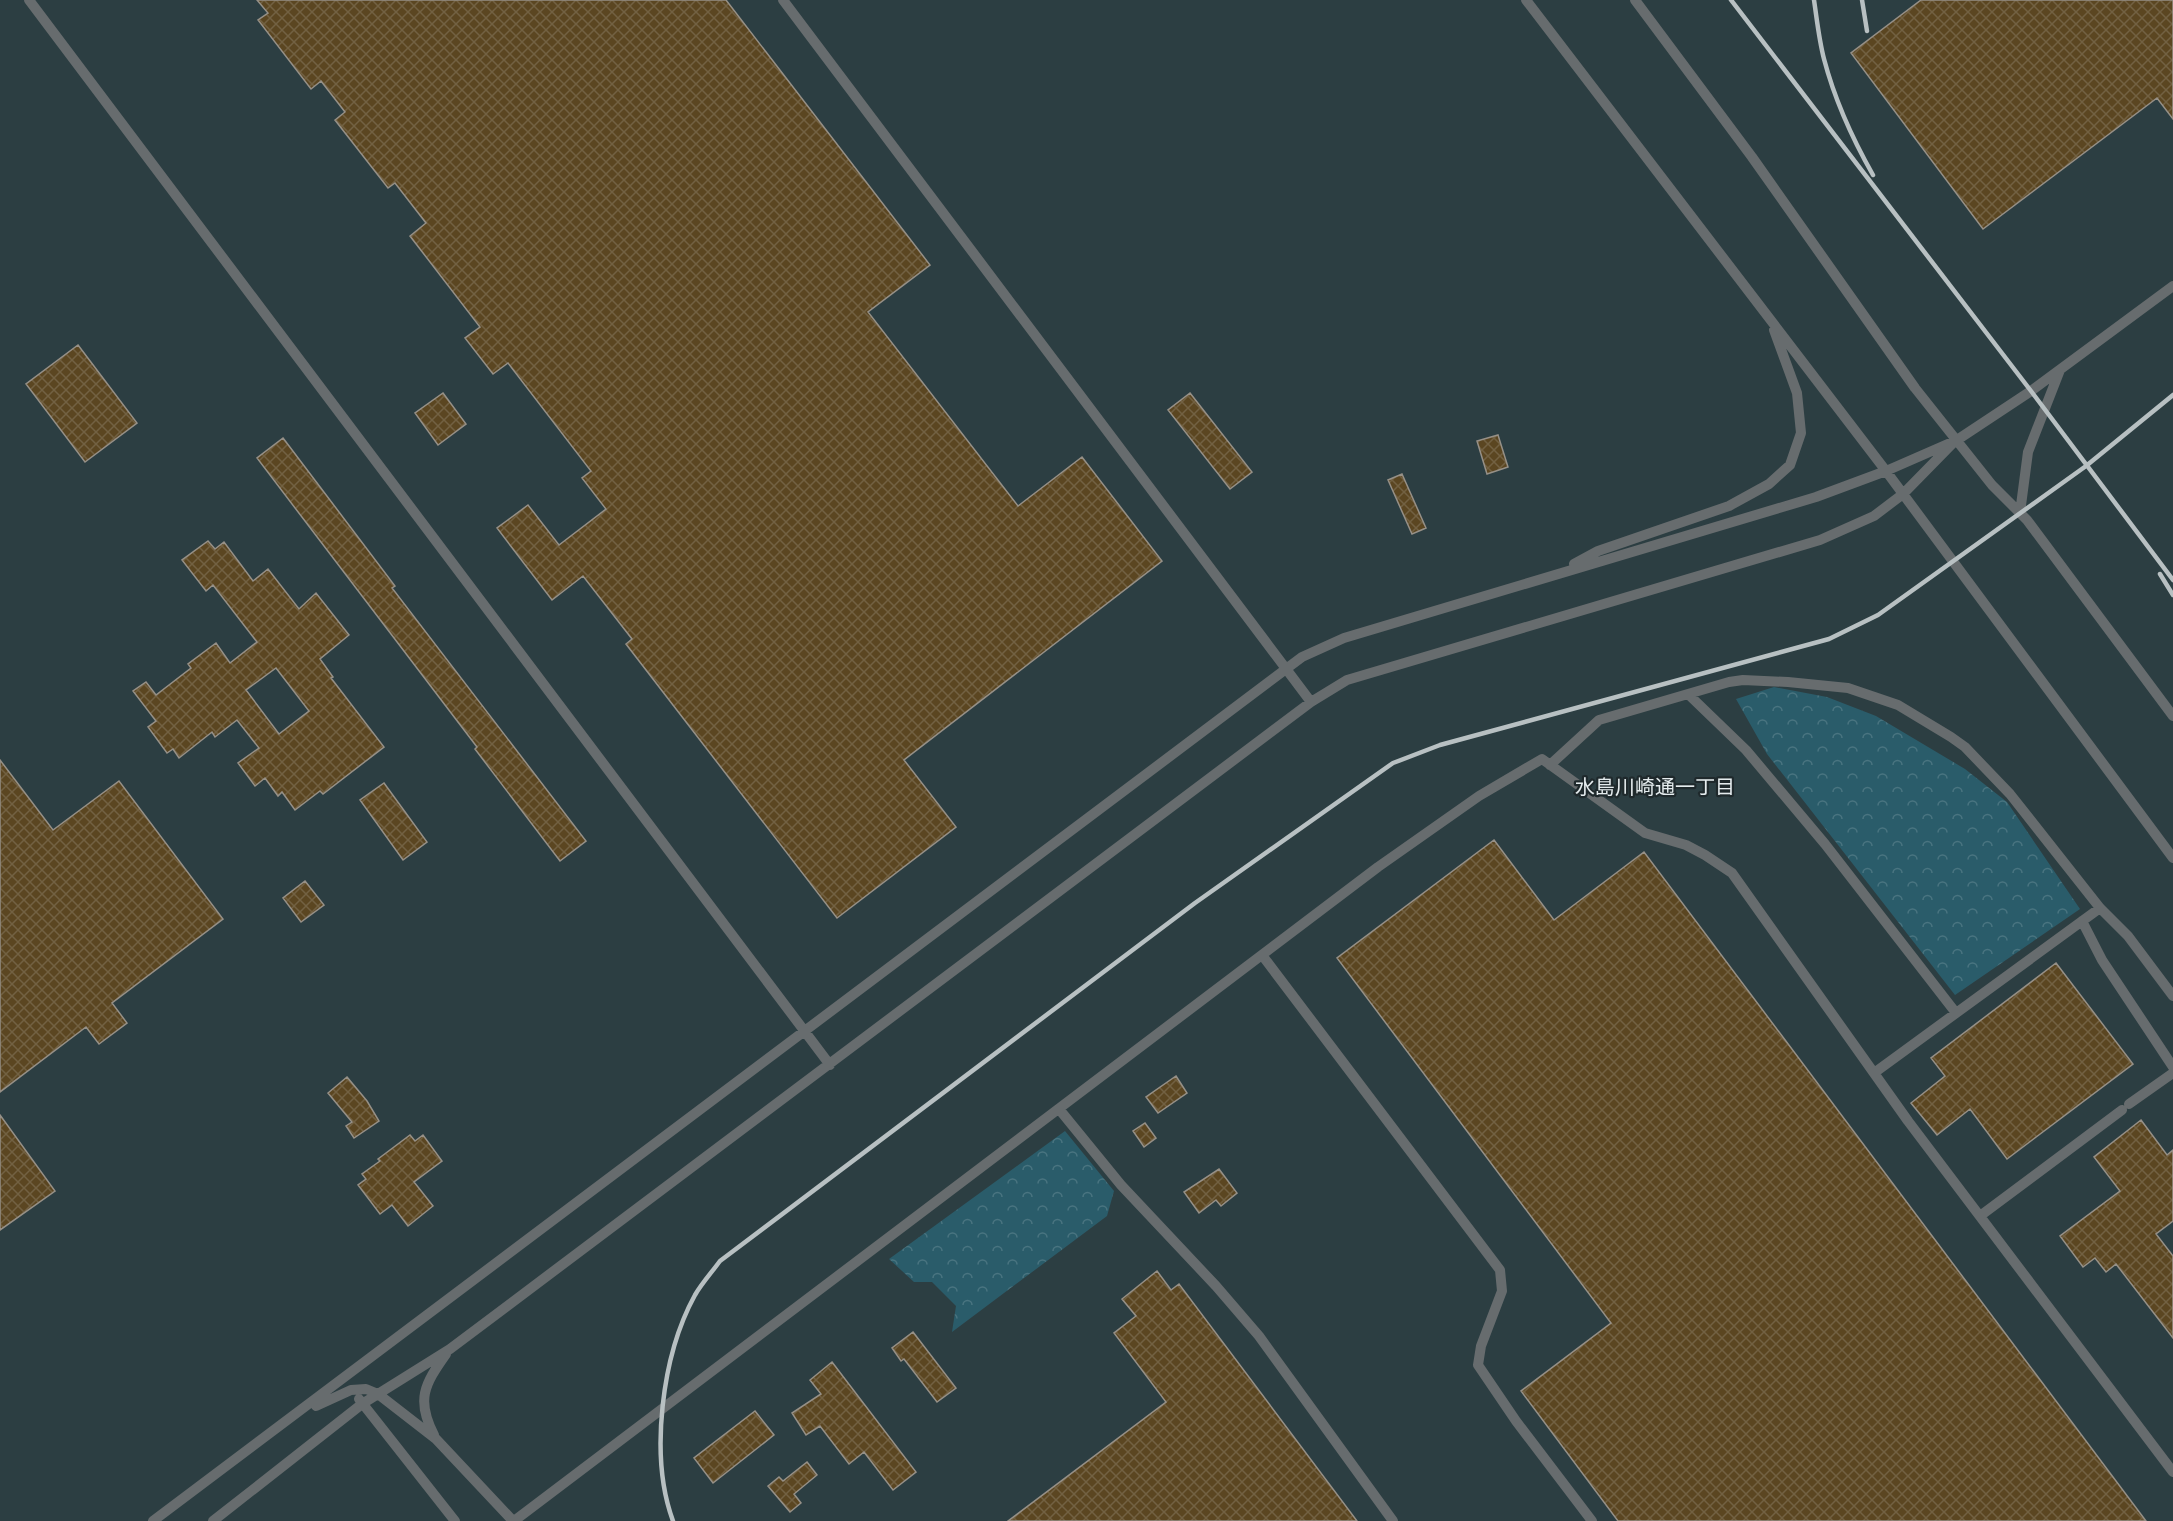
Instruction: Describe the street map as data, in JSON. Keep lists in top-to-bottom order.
{
  "districts": ["水島川崎通一丁目"]
}
